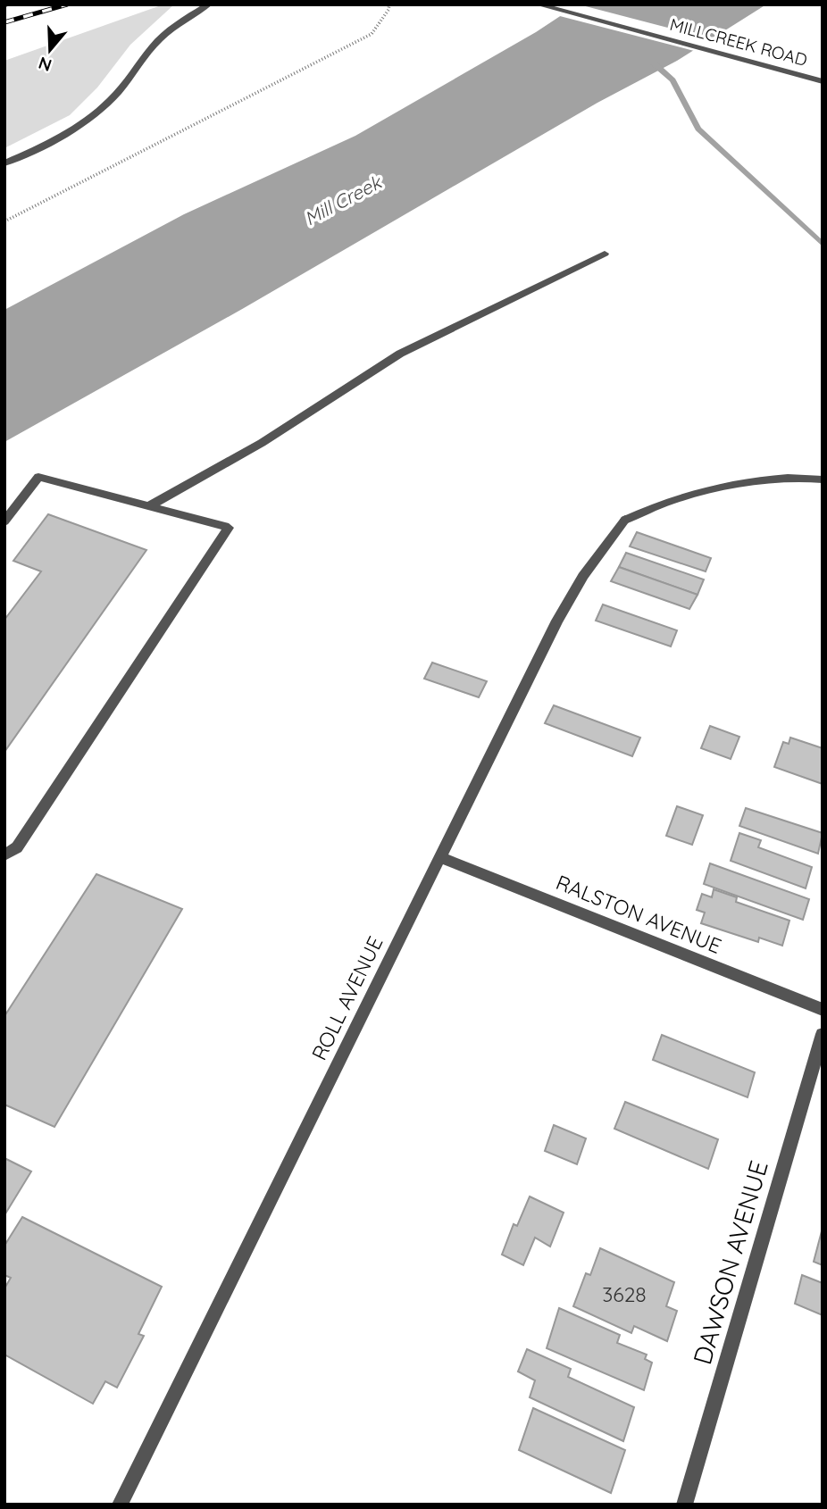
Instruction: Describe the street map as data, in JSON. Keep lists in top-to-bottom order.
{
  "streets": {
    "street": [
      "MILLCREEK ROAD",
      "RALSTON AVENUE",
      "ROLL AVENUE",
      "DAWSON AVENUE"
    ]
  },
  "crossings": [
    ["RALSTON AVENUE", "ROLL AVENUE"]
  ],
  "water": ["Mill Creek"],
  "house_numbers": ["3628"],
  "north": "bottom"
}
